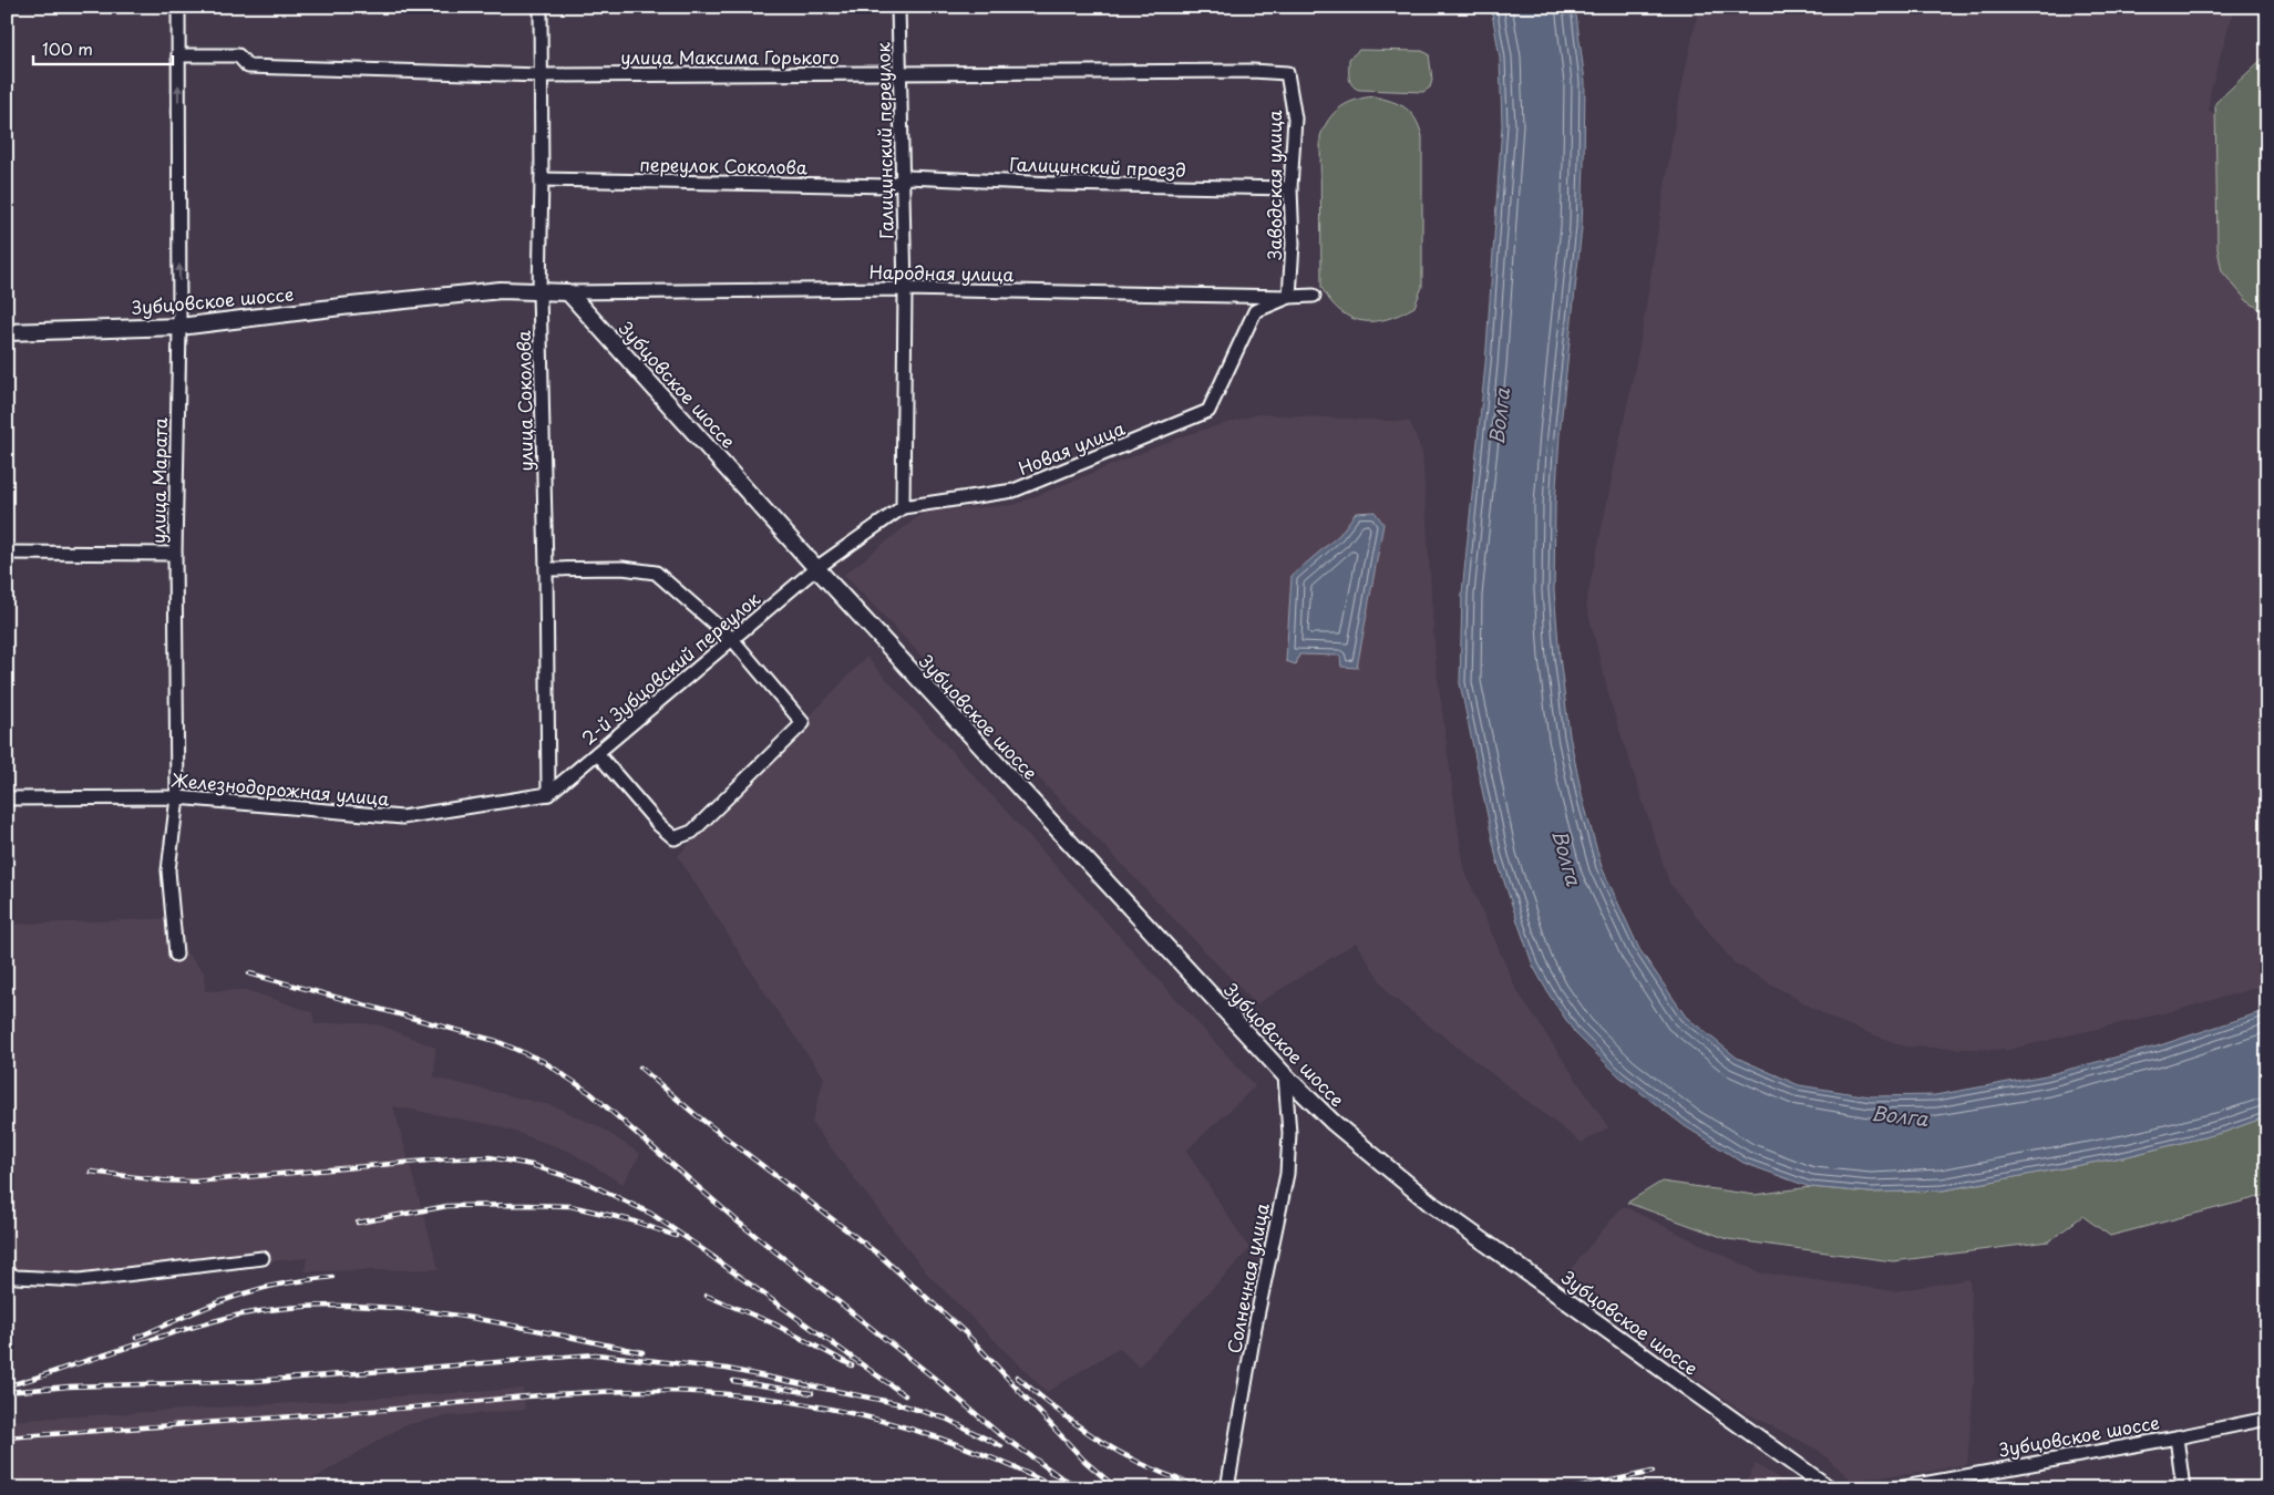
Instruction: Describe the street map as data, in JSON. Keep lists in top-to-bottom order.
{
  "streets": {
    "main road": ["Зубцовское шоссе"],
    "street": [
      "улица Максима Горького",
      "Галицинский переулок",
      "переулок Соколова",
      "Галицинский проезд",
      "Заводская улица",
      "Народная улица",
      "улица Соколова",
      "Новая улица",
      "улица Марата",
      "2-й Зубцовский переулок",
      "Железнодорожная улица",
      "Солнечная улица"
    ]
  },
  "crossings": [
    ["улица Максима Горького", "Галицинский переулок"],
    ["улица Максима Горького", "Заводская улица"],
    ["улица Максима Горького", "улица Соколова"],
    ["улица Максима Горького", "улица Марата"],
    ["Галицинский переулок", "переулок Соколова"],
    ["Галицинский переулок", "Галицинский проезд"],
    ["Галицинский переулок", "Народная улица"],
    ["Галицинский переулок", "Новая улица"],
    ["переулок Соколова", "Галицинский проезд"],
    ["переулок Соколова", "улица Соколова"],
    ["Галицинский проезд", "Заводская улица"],
    ["Заводская улица", "Народная улица"],
    ["Заводская улица", "Новая улица"],
    ["Народная улица", "Зубцовское шоссе"],
    ["Народная улица", "Новая улица"],
    ["Зубцовское шоссе", "улица Соколова"],
    ["Зубцовское шоссе", "Новая улица"],
    ["Зубцовское шоссе", "улица Марата"],
    ["Зубцовское шоссе", "2-й Зубцовский переулок"],
    ["Зубцовское шоссе", "Солнечная улица"],
    ["улица Соколова", "2-й Зубцовский переулок"],
    ["улица Соколова", "Железнодорожная улица"],
    ["Новая улица", "2-й Зубцовский переулок"],
    ["улица Марата", "Железнодорожная улица"],
    ["2-й Зубцовский переулок", "Железнодорожная улица"]
  ],
  "water": ["Волга"],
  "scale_bar": "100 m"
}
